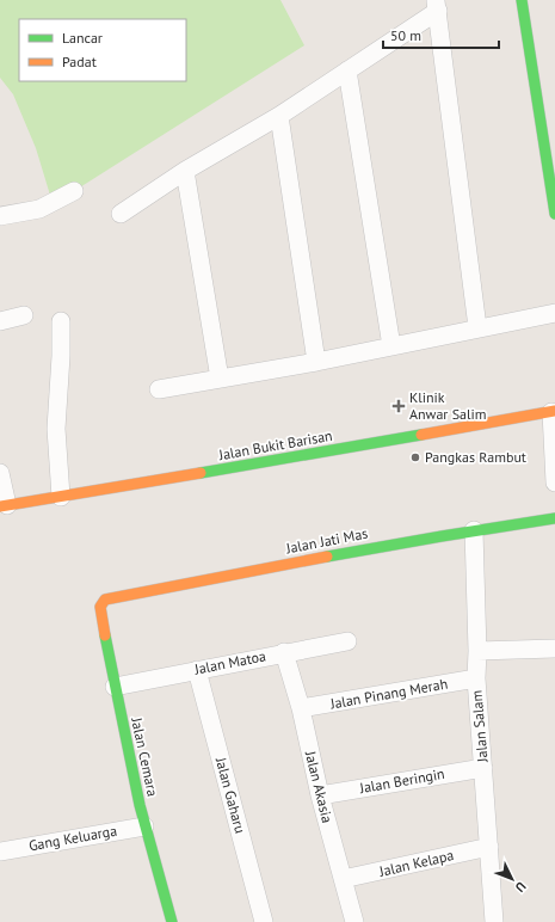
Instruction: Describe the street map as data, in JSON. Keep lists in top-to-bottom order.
{
  "streets": {
    "street": [
      "Jalan Bukit Barisan",
      "Jalan Jati Mas",
      "Jalan Matoa",
      "Jalan Pinang Merah",
      "Jalan Salam",
      "Jalan Cemara",
      "Jalan Beringin",
      "Jalan Akasia",
      "Jalan Gaharu",
      "Gang Keluarga",
      "Jalan Kelapa"
    ]
  },
  "crossings": [
    ["Jalan Jati Mas", "Jalan Salam"],
    ["Jalan Jati Mas", "Jalan Cemara"],
    ["Jalan Matoa", "Jalan Cemara"],
    ["Jalan Matoa", "Jalan Akasia"],
    ["Jalan Matoa", "Jalan Gaharu"],
    ["Jalan Pinang Merah", "Jalan Salam"],
    ["Jalan Pinang Merah", "Jalan Akasia"],
    ["Jalan Salam", "Jalan Beringin"],
    ["Jalan Salam", "Jalan Kelapa"],
    ["Jalan Cemara", "Gang Keluarga"],
    ["Jalan Beringin", "Jalan Akasia"],
    ["Jalan Akasia", "Jalan Kelapa"]
  ],
  "places": {
    "health": ["Klinik Anwar Salim"],
    "other": ["Pangkas Rambut"]
  },
  "legend": ["Lancar", "Padat"],
  "scale_bar": "50 m",
  "north": "bottom right"
}
